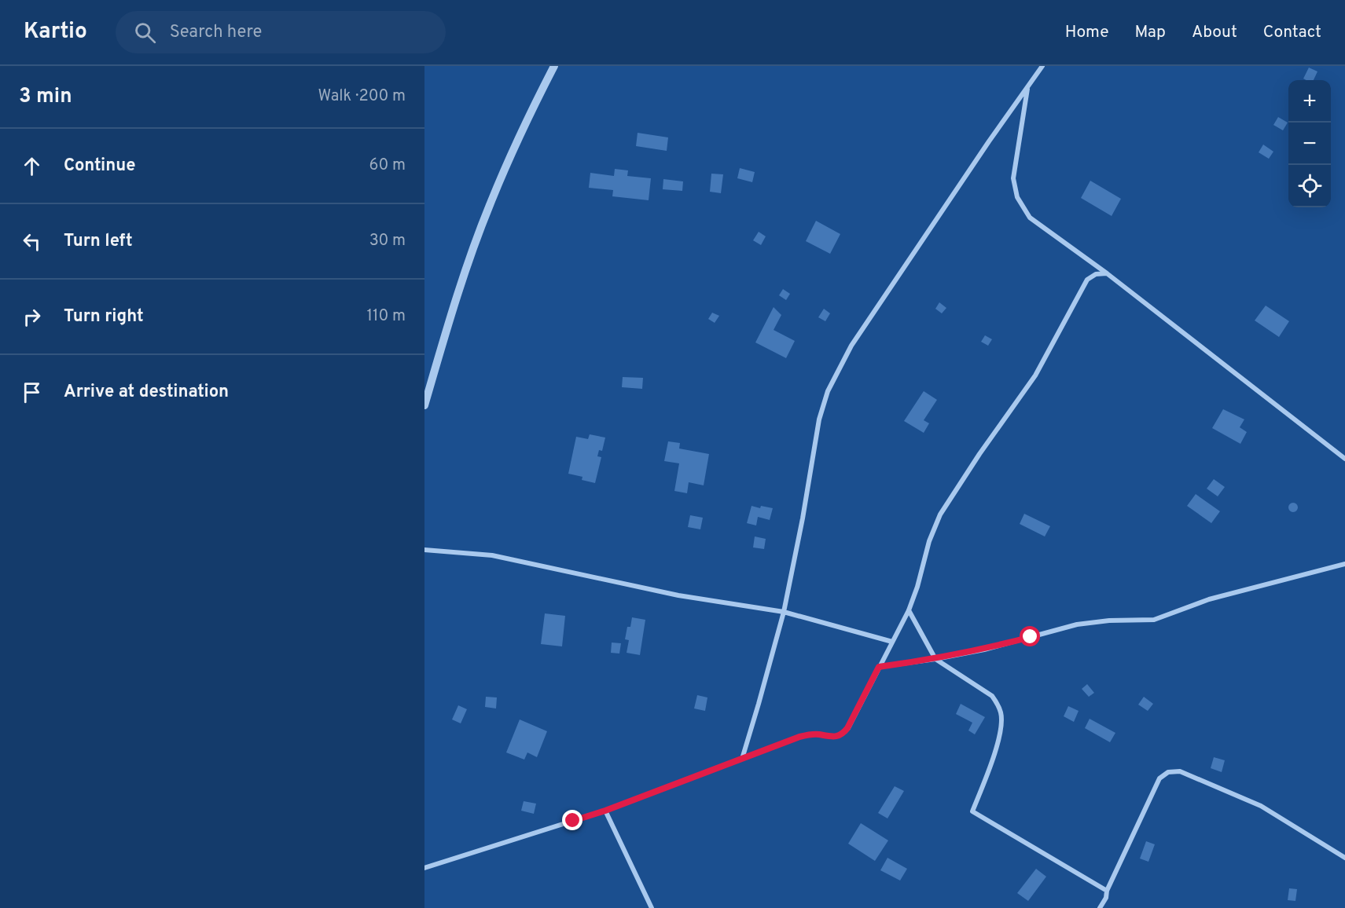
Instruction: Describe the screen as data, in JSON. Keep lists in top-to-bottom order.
{
  "page": {
    "header": "Kartio",
    "search": "Search here",
    "nav": [
      "Home",
      "Map",
      "About",
      "Contact"
    ],
    "heading": ["3 min", "Walk · 200 m"],
    "map_buttons": ["+", "−"],
    "list": [
      ["Continue", "60 m"],
      ["Turn left", "30 m"],
      ["Turn right", "110 m"],
      "Arrive at destination"
    ]
  }
}
